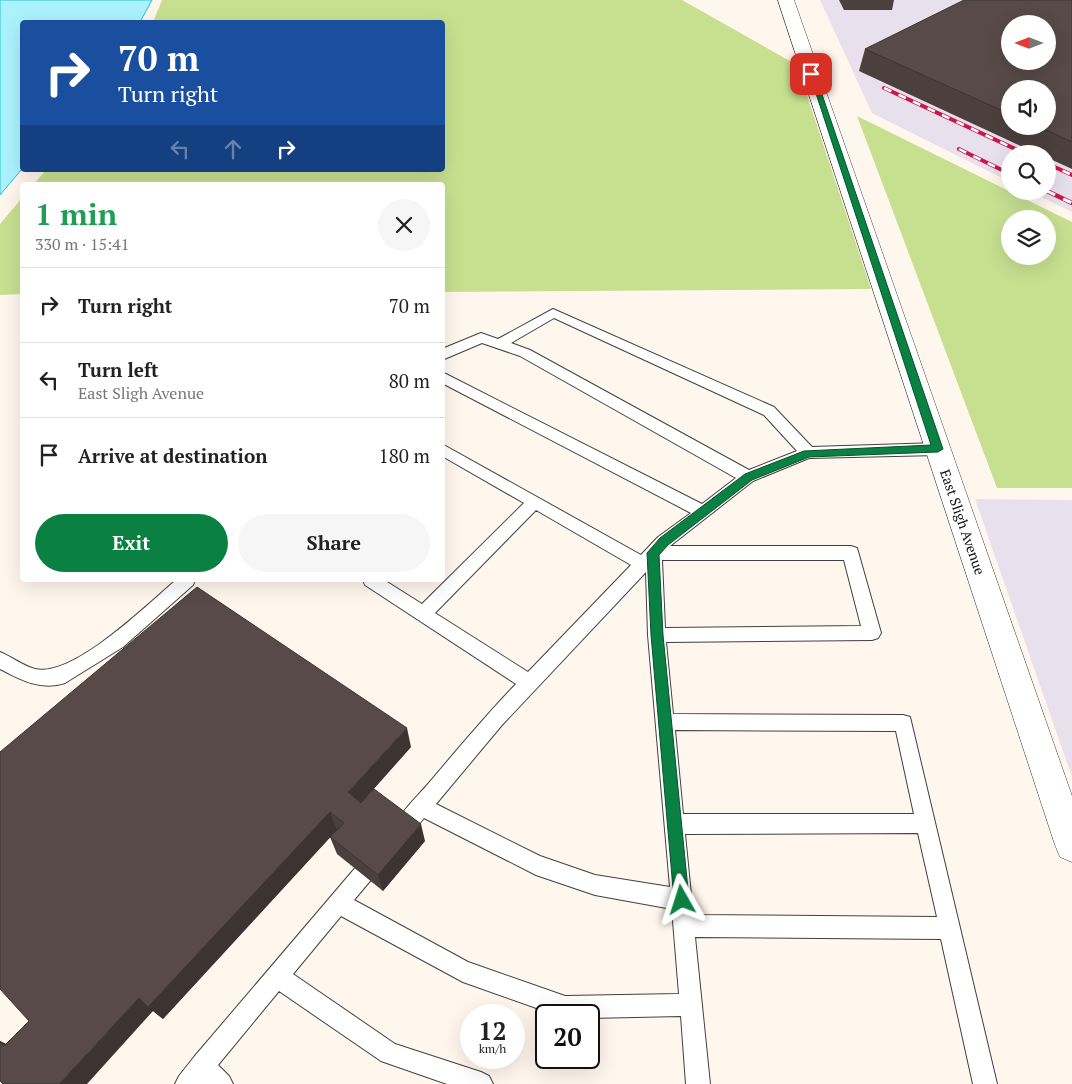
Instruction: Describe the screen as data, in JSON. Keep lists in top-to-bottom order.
{
  "streets": {
    "street": ["East Sligh Avenue"]
  },
  "north": "left",
  "page": {
    "turn": ["70 m", "Turn right"],
    "heading": ["1 min", "330 m · 15:41"],
    "list": [
      {
        "name": "Turn right",
        "value": "70 m"
      },
      {
        "name": "Turn left",
        "note": "East Sligh Avenue",
        "value": "80 m"
      },
      {
        "name": "Arrive at destination",
        "value": "180 m"
      }
    ],
    "buttons": ["Exit", "Share"],
    "speed": "12 km/h",
    "limit": "20"
  }
}
